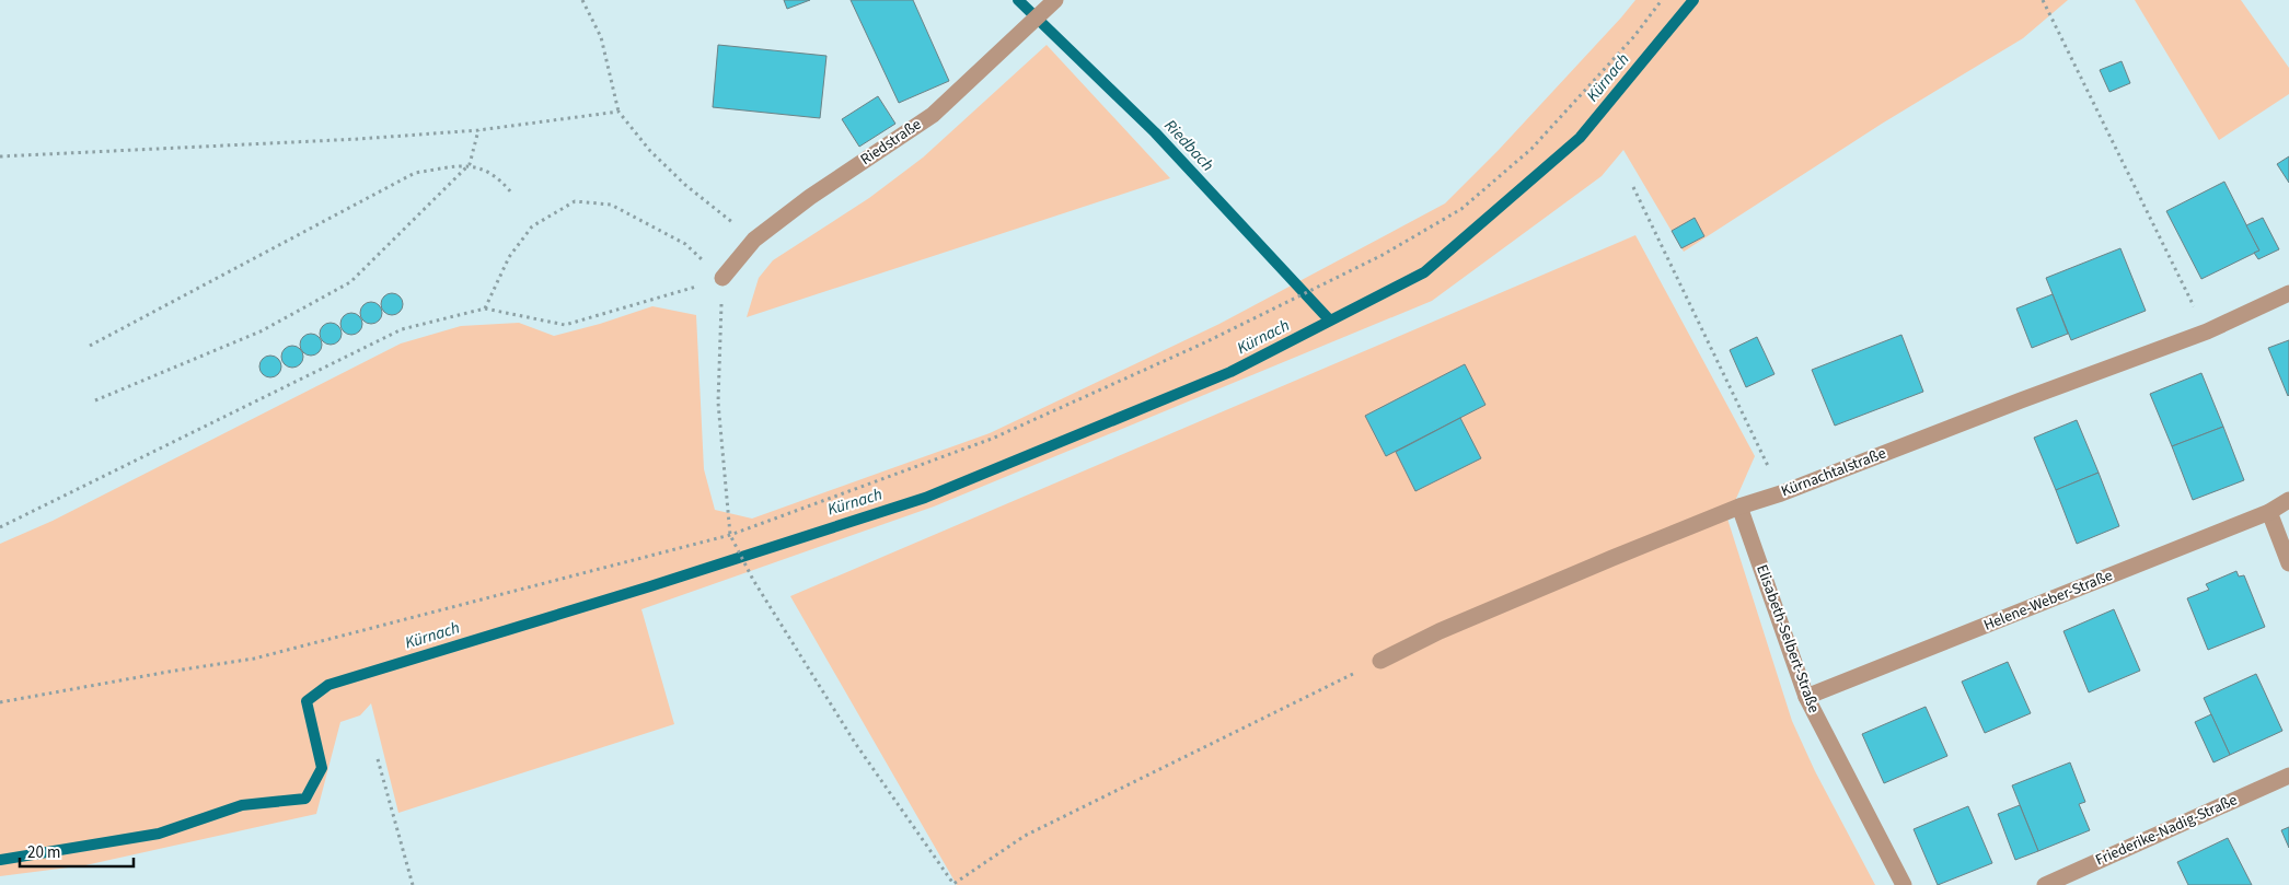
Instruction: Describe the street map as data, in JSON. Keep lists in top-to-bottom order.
{
  "streets": {
    "street": [
      "Riedstraße",
      "Kürnachtalstraße",
      "Helene-Weber-Straße",
      "Elisabeth-Selbert-Straße",
      "Friederike-Nadig-Straße"
    ]
  },
  "crossings": [
    ["Kürnachtalstraße", "Elisabeth-Selbert-Straße"],
    ["Helene-Weber-Straße", "Elisabeth-Selbert-Straße"]
  ],
  "water": ["Kürnach", "Riedbach"],
  "scale_bar": "20 m"
}
